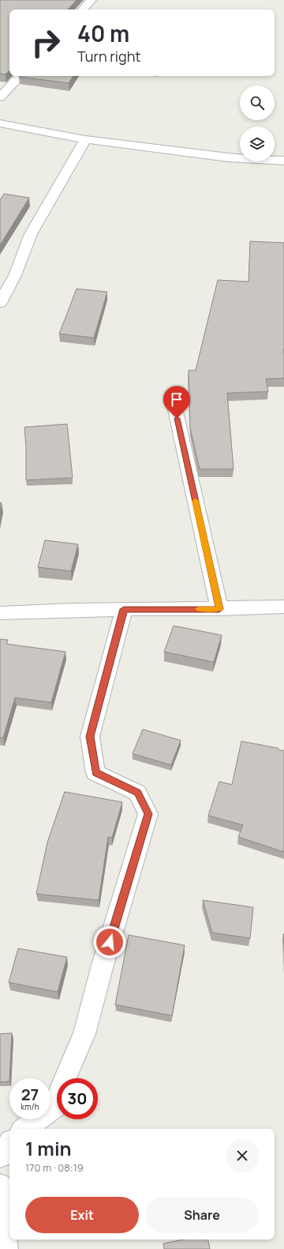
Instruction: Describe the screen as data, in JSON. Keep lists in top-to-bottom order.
{
  "page": {
    "turn": ["40 m", "Turn right"],
    "speed": "27 km/h",
    "limit": "30",
    "heading": ["1 min", "170 m · 08:19"],
    "buttons": ["Exit", "Share"]
  }
}
